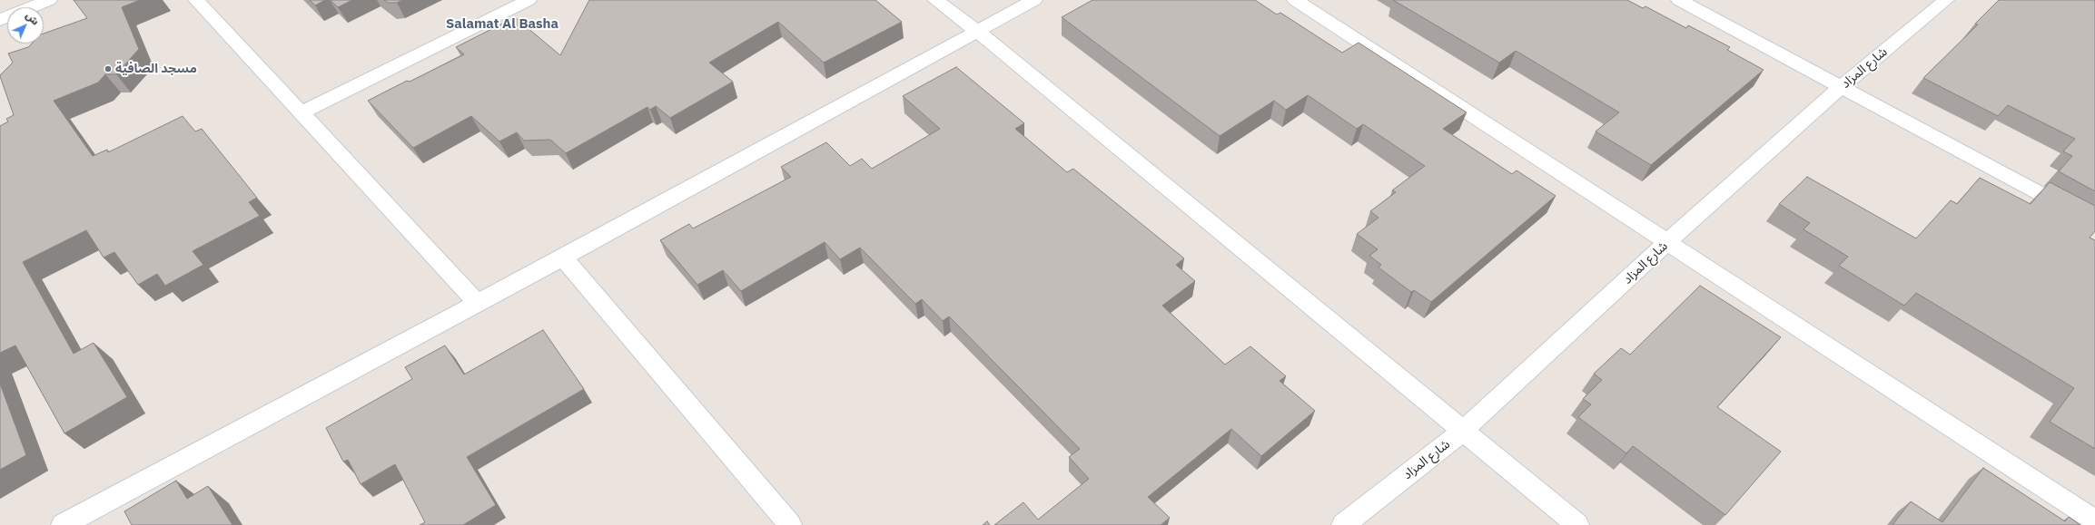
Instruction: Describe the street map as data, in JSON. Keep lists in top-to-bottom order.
{
  "streets": {
    "street": ["شارع المزاد"]
  },
  "districts": ["Salamat Al Basha"],
  "places": ["مسجد الصافية"],
  "north": "top right"
}
